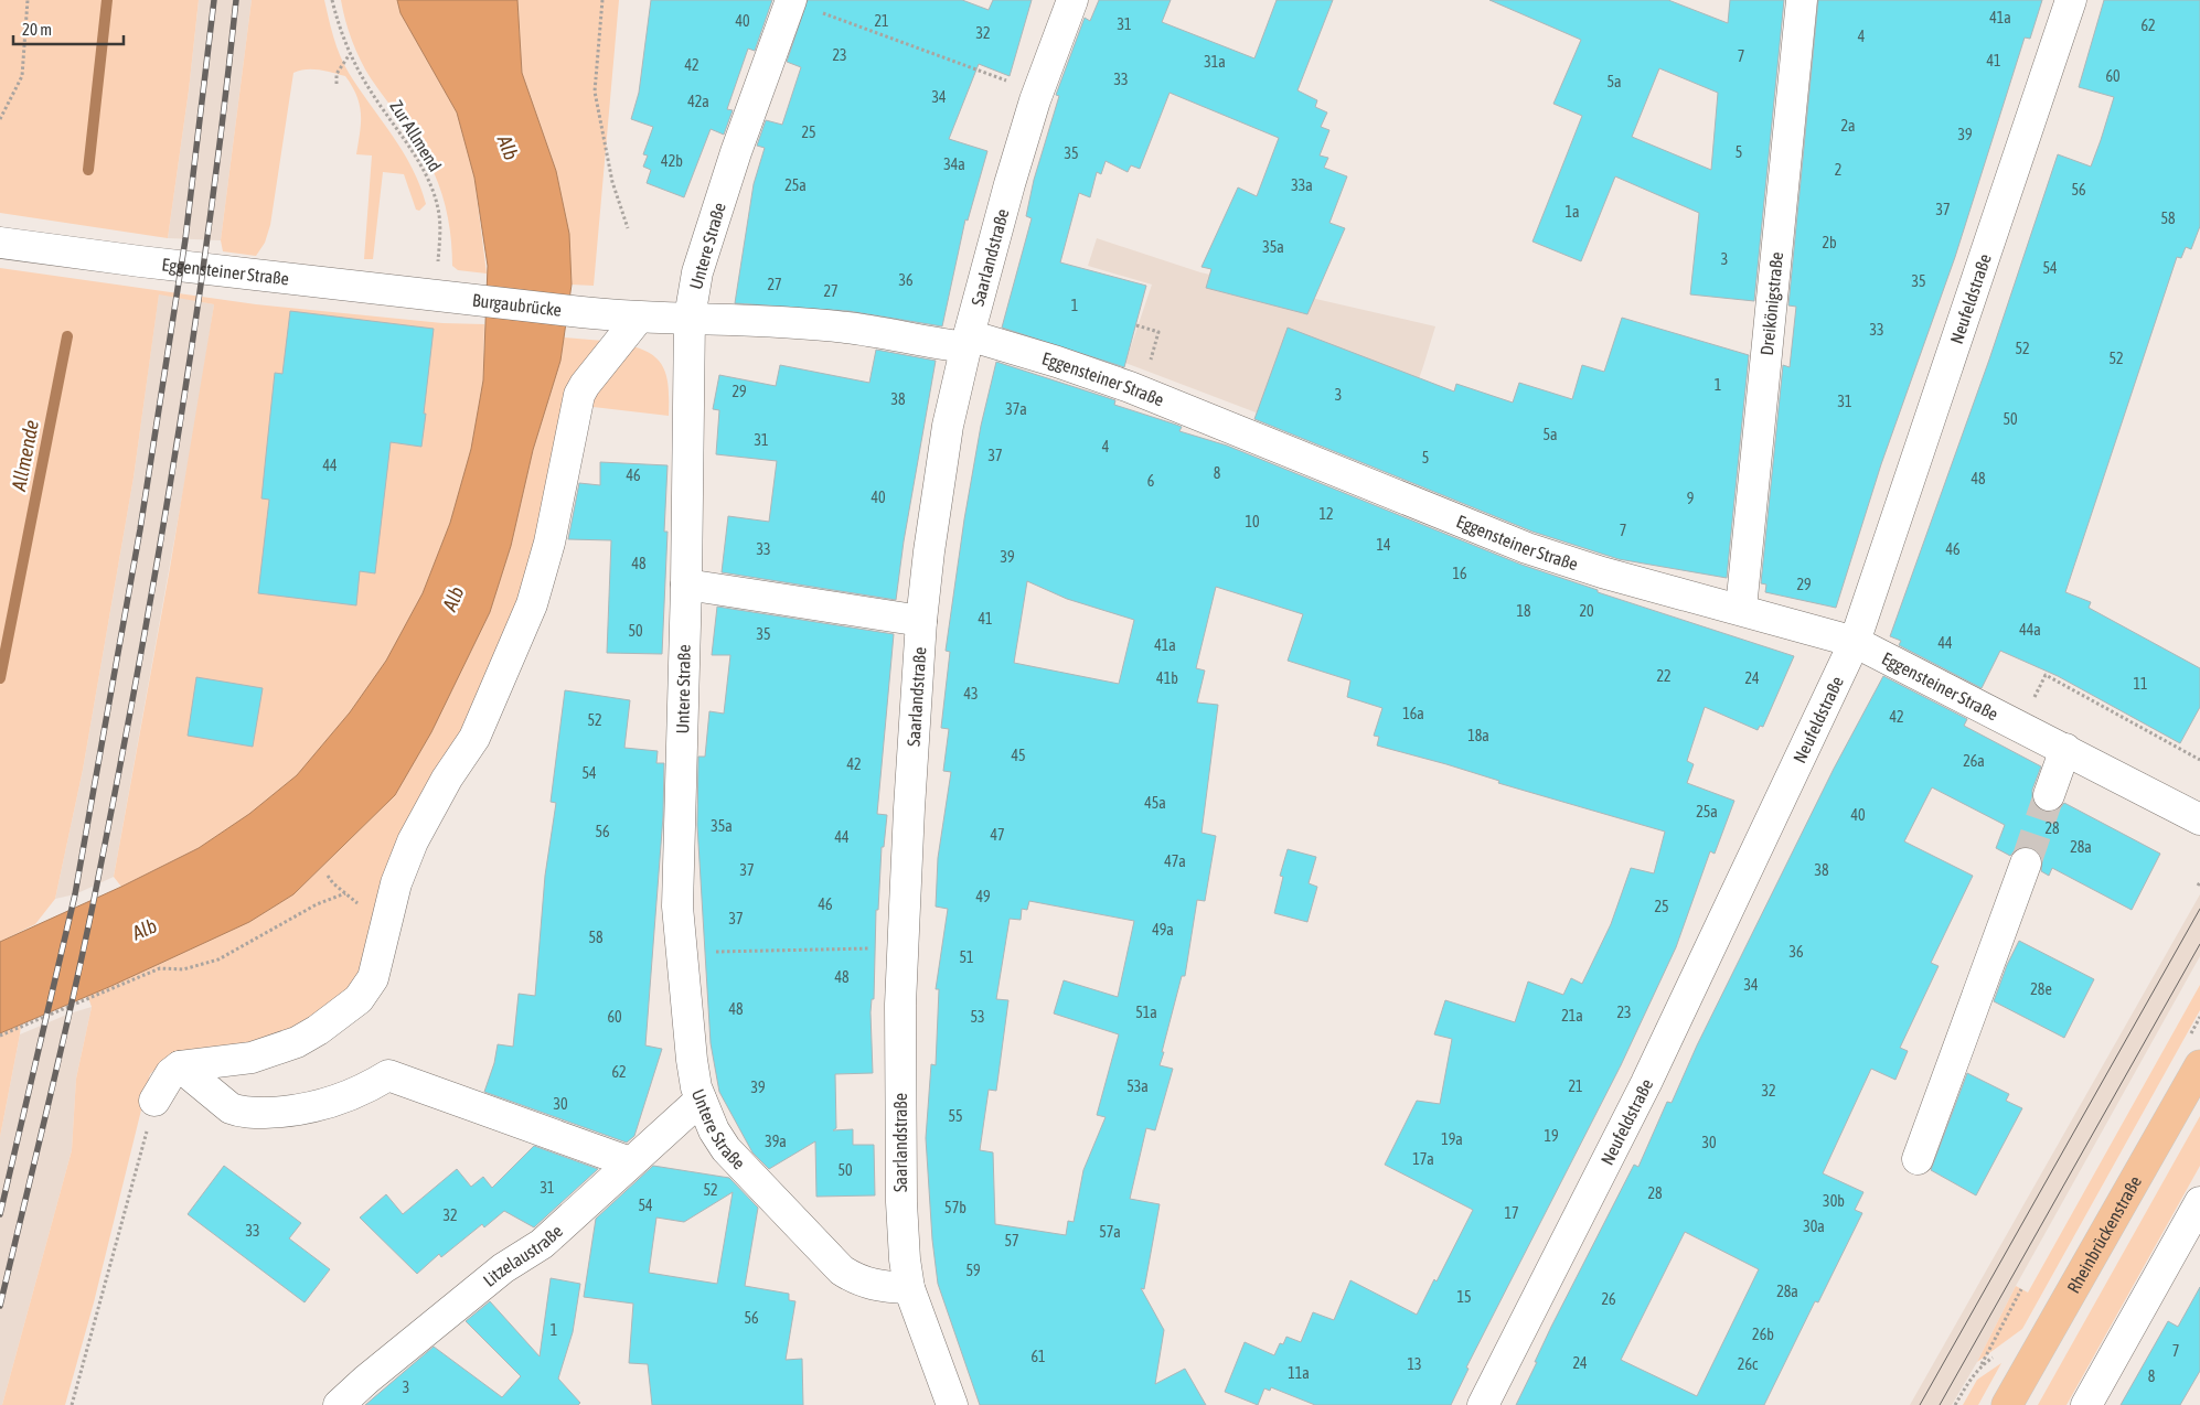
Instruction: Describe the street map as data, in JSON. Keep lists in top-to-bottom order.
{
  "streets": {
    "main road": ["Rheinbrückenstraße"],
    "street": [
      "Untere Straße",
      "Saarlandstraße",
      "Eggensteiner Straße",
      "Neufeldstraße",
      "Dreikönigstraße",
      "Burgaubrücke",
      "Litzelaustraße"
    ],
    "path": ["Zur Allmend"]
  },
  "crossings": [
    ["Zur Allmend", "Eggensteiner Straße"],
    ["Zur Allmend", "Burgaubrücke"],
    ["Untere Straße", "Saarlandstraße"],
    ["Untere Straße", "Eggensteiner Straße"],
    ["Untere Straße", "Litzelaustraße"],
    ["Saarlandstraße", "Eggensteiner Straße"],
    ["Eggensteiner Straße", "Neufeldstraße"],
    ["Eggensteiner Straße", "Dreikönigstraße"],
    ["Eggensteiner Straße", "Burgaubrücke"]
  ],
  "water": ["Alb", "Allmende"],
  "house_numbers": [
    "41a",
    "40",
    "21",
    "31",
    "62",
    "32",
    "4",
    "23",
    "7",
    "41",
    "31a",
    "42",
    "60",
    "33",
    "5a",
    "34",
    "42a",
    "2a",
    "25",
    "39",
    "5",
    "35",
    "42b",
    "34a",
    "2",
    "25a",
    "33a",
    "56",
    "37",
    "1a",
    "58",
    "2b",
    "35a",
    "3",
    "54",
    "36",
    "35",
    "27",
    "27",
    "1",
    "33",
    "52",
    "52",
    "1",
    "29",
    "3",
    "38",
    "31",
    "37a",
    "50",
    "5a",
    "31",
    "4",
    "37",
    "5",
    "44",
    "8",
    "46",
    "48",
    "6",
    "40",
    "9",
    "12",
    "10",
    "7",
    "14",
    "33",
    "46",
    "39",
    "48",
    "16",
    "29",
    "18",
    "20",
    "41",
    "44a",
    "50",
    "35",
    "44",
    "41a",
    "22",
    "41b",
    "24",
    "11",
    "43",
    "16a",
    "42",
    "52",
    "18a",
    "45",
    "26a",
    "42",
    "54",
    "45a",
    "25a",
    "40",
    "35a",
    "28",
    "56",
    "47",
    "44",
    "28a",
    "47a",
    "37",
    "38",
    "49",
    "46",
    "25",
    "37",
    "49a",
    "58",
    "36",
    "51",
    "48",
    "34",
    "28e",
    "48",
    "51a",
    "23",
    "21a",
    "60",
    "53",
    "62",
    "53a",
    "21",
    "39",
    "32",
    "30",
    "55",
    "19",
    "19a",
    "39a",
    "30",
    "17a",
    "50",
    "31",
    "52",
    "28",
    "30b",
    "54",
    "57b",
    "17",
    "32",
    "30a",
    "33",
    "57a",
    "57",
    "59",
    "28a",
    "15",
    "26",
    "56",
    "1",
    "26b",
    "7",
    "61",
    "24",
    "13",
    "26c",
    "11a",
    "8",
    "3"
  ],
  "scale_bar": "20 m"
}
